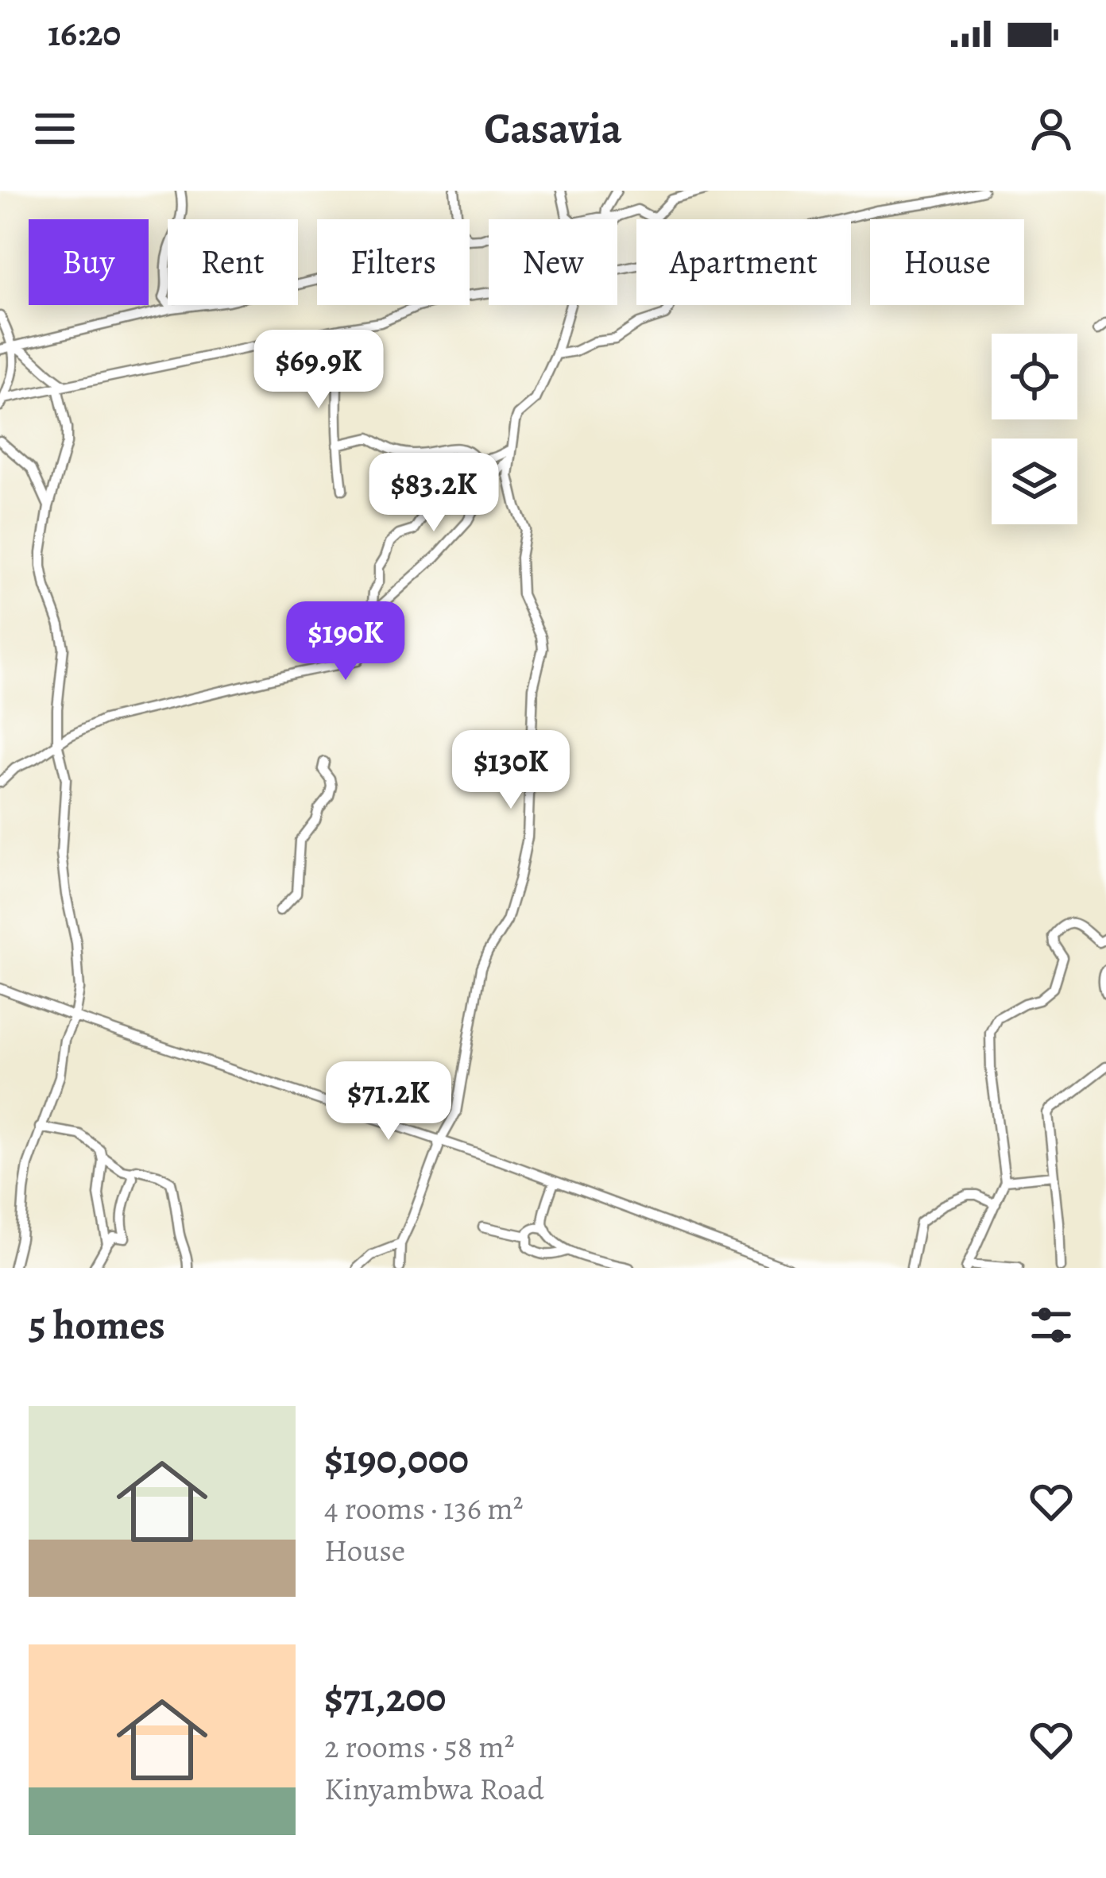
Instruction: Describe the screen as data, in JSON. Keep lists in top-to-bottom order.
{
  "page": {
    "status": "16:20",
    "header": "Casavia",
    "chip": [
      "Buy",
      "Rent",
      "Filters",
      "New",
      "Apartment",
      "House"
    ],
    "price": [
      "$69.9K",
      "$83.2K",
      "$190K",
      "$130K",
      "$71.2K"
    ],
    "heading": "5 homes",
    "list": [
      {
        "name": "$190,000",
        "note": "4 rooms · 136 m² · House"
      },
      {
        "name": "$71,200",
        "note": "2 rooms · 58 m² · Kinyambwa Road"
      }
    ]
  }
}
